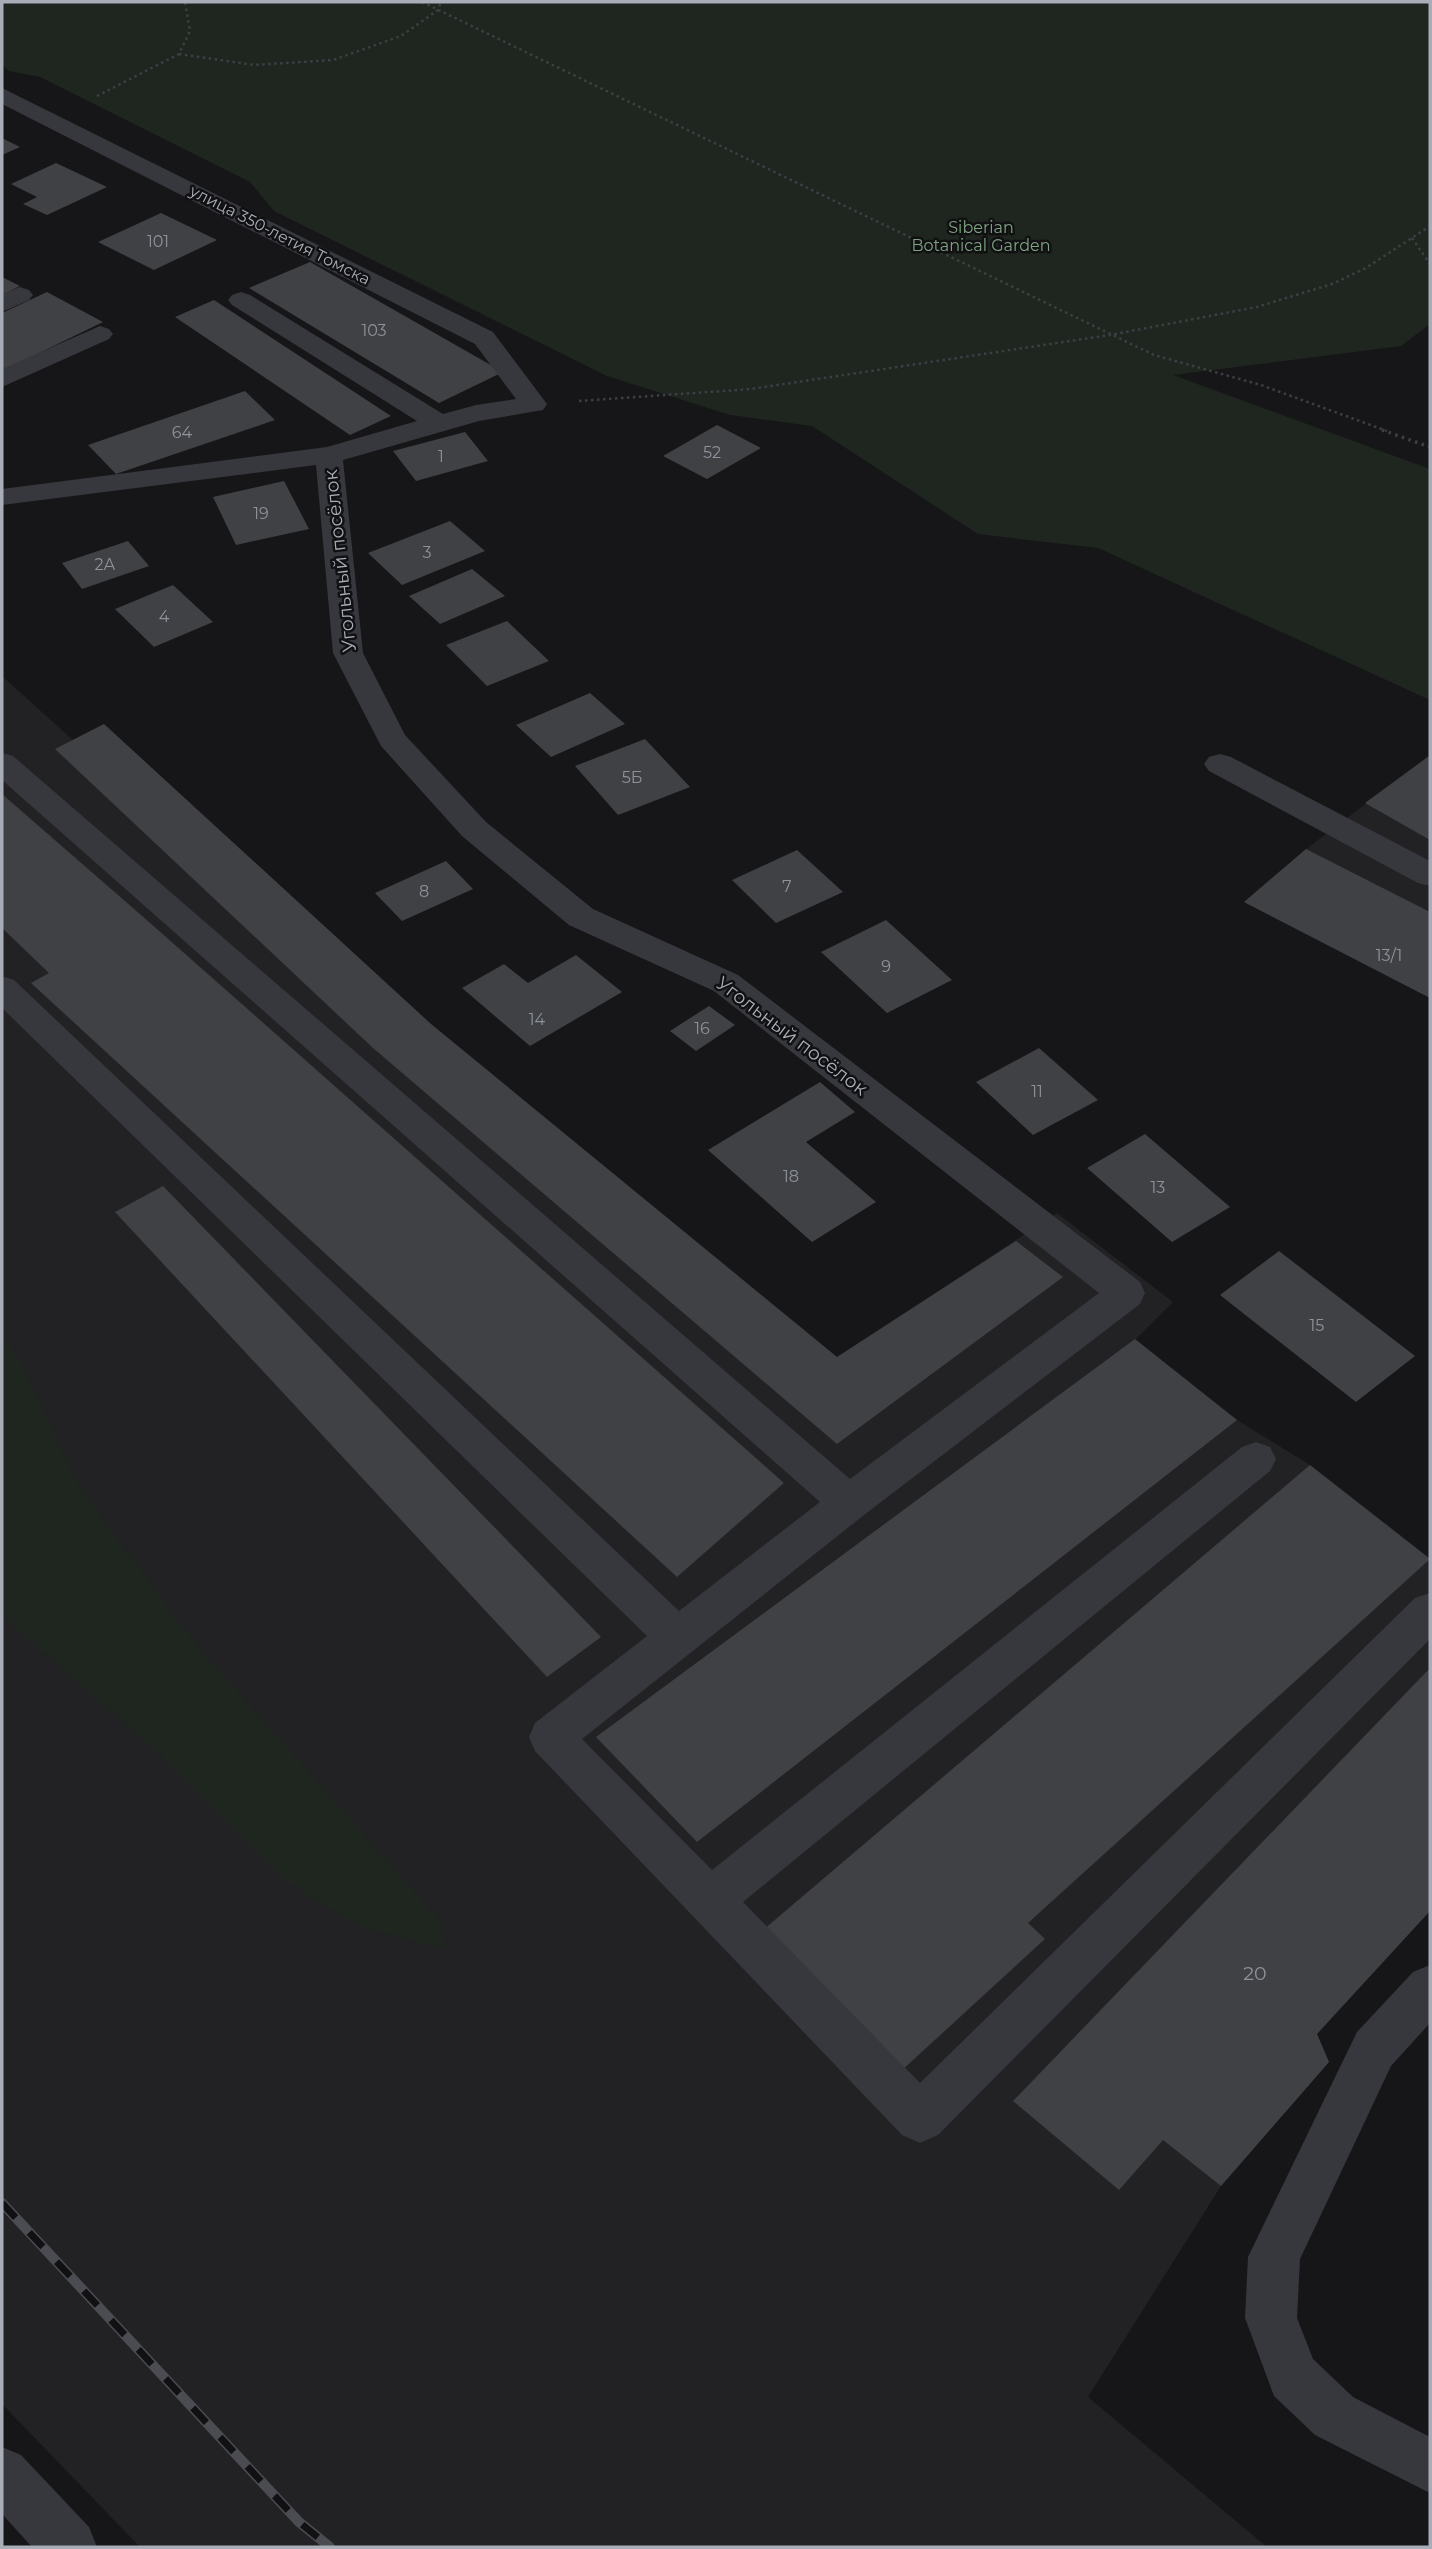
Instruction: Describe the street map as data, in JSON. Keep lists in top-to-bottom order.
{
  "streets": {
    "street": ["улица 350-летия Томска", "Угольный посёлок"]
  },
  "parks": ["Siberian Botanical Garden"],
  "house_numbers": [
    "101",
    "103",
    "64",
    "52",
    "1",
    "19",
    "3",
    "2А",
    "4",
    "5Б",
    "7",
    "8",
    "13/1",
    "9",
    "14",
    "16",
    "11",
    "18",
    "13",
    "15",
    "20"
  ]
}
